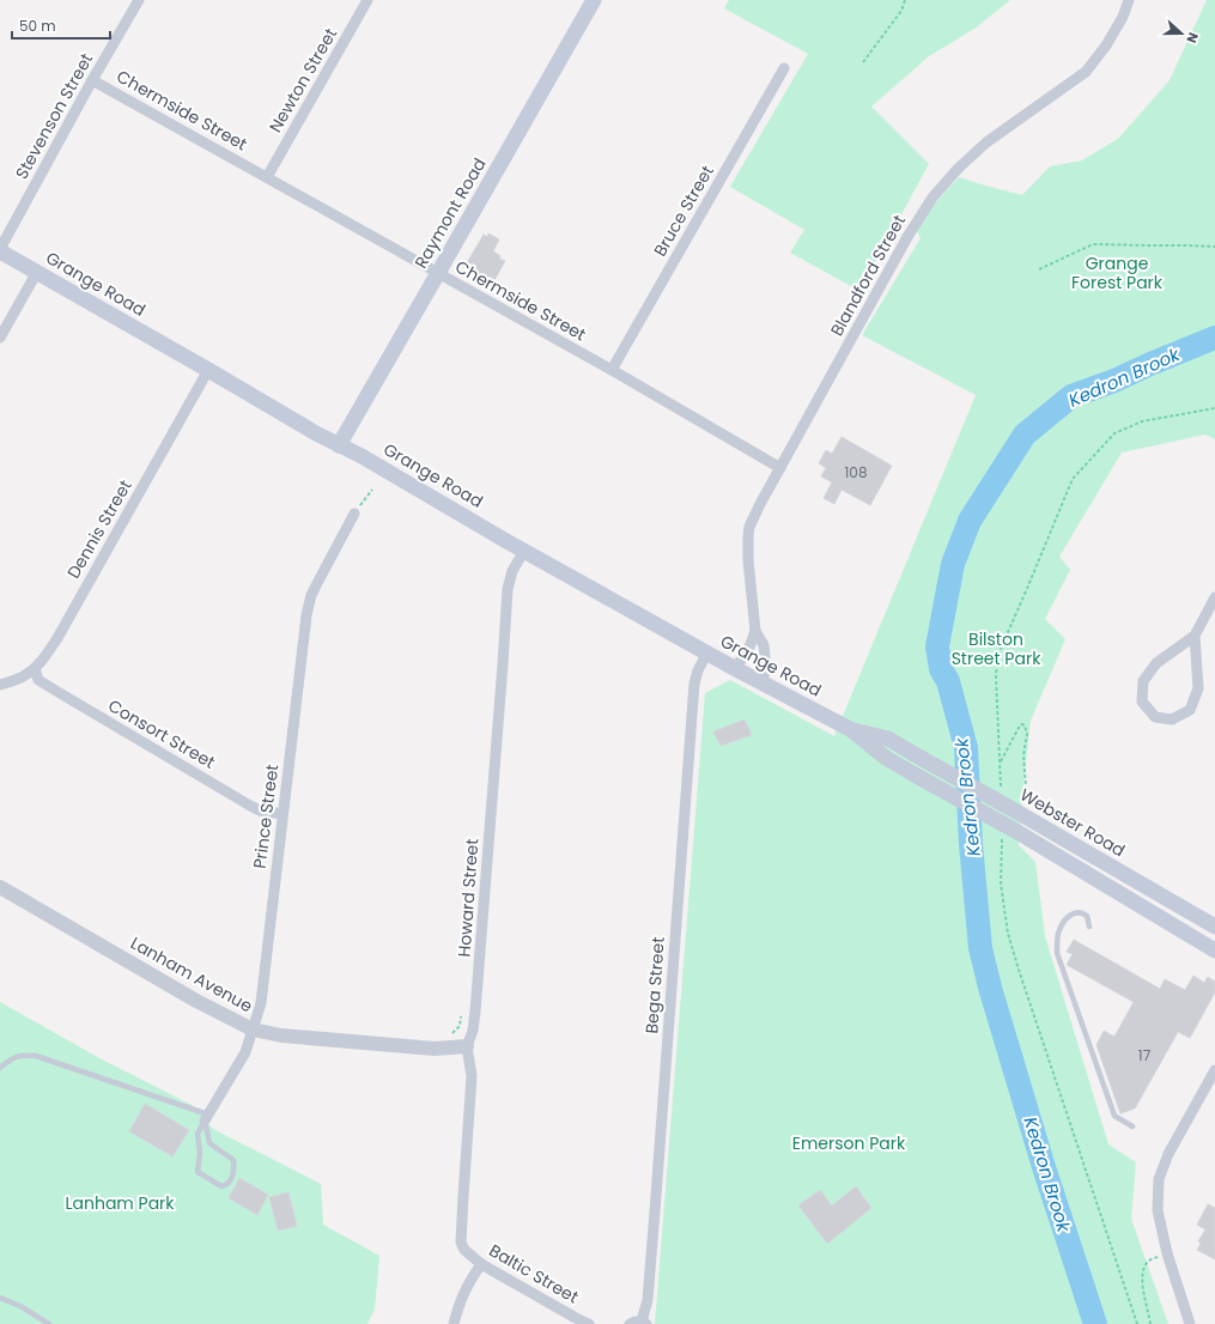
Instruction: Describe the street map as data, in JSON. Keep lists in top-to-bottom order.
{
  "streets": {
    "main road": ["Raymont Road", "Grange Road", "Webster Road"],
    "street": [
      "Newton Street",
      "Chermside Street",
      "Stevenson Street",
      "Bruce Street",
      "Blandford Street",
      "Dennis Street",
      "Consort Street",
      "Prince Street",
      "Howard Street",
      "Lanham Avenue",
      "Bega Street",
      "Baltic Street"
    ]
  },
  "crossings": [
    ["Newton Street", "Chermside Street"],
    ["Chermside Street", "Stevenson Street"],
    ["Chermside Street", "Bruce Street"],
    ["Chermside Street", "Raymont Road"],
    ["Chermside Street", "Blandford Street"],
    ["Stevenson Street", "Grange Road"],
    ["Raymont Road", "Grange Road"],
    ["Blandford Street", "Grange Road"],
    ["Grange Road", "Dennis Street"],
    ["Grange Road", "Webster Road"],
    ["Grange Road", "Howard Street"],
    ["Grange Road", "Bega Street"],
    ["Dennis Street", "Consort Street"],
    ["Consort Street", "Prince Street"],
    ["Prince Street", "Lanham Avenue"],
    ["Howard Street", "Lanham Avenue"],
    ["Howard Street", "Baltic Street"]
  ],
  "water": ["Kedron Brook"],
  "parks": [
    "Grange Forest Park",
    "Bilston Street Park",
    "Emerson Park",
    "Lanham Park"
  ],
  "house_numbers": ["108", "17"],
  "scale_bar": "50 m",
  "north": "right"
}
